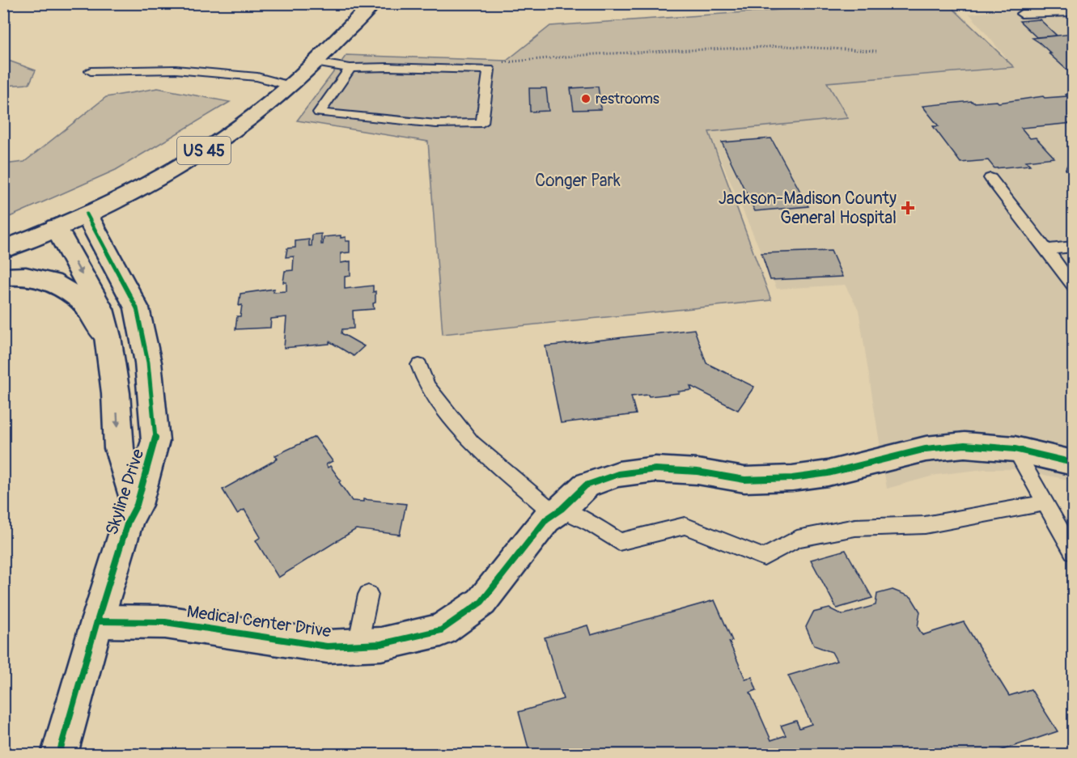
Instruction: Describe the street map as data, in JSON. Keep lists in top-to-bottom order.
{
  "streets": {
    "street": ["US 45", "Skyline Drive", "Medical Center Drive"]
  },
  "crossings": [
    ["US 45", "Skyline Drive"],
    ["Skyline Drive", "Medical Center Drive"]
  ],
  "parks": ["Conger Park"],
  "places": {
    "other": ["restrooms"],
    "health": ["Jackson-Madison County General Hospital"]
  }
}
